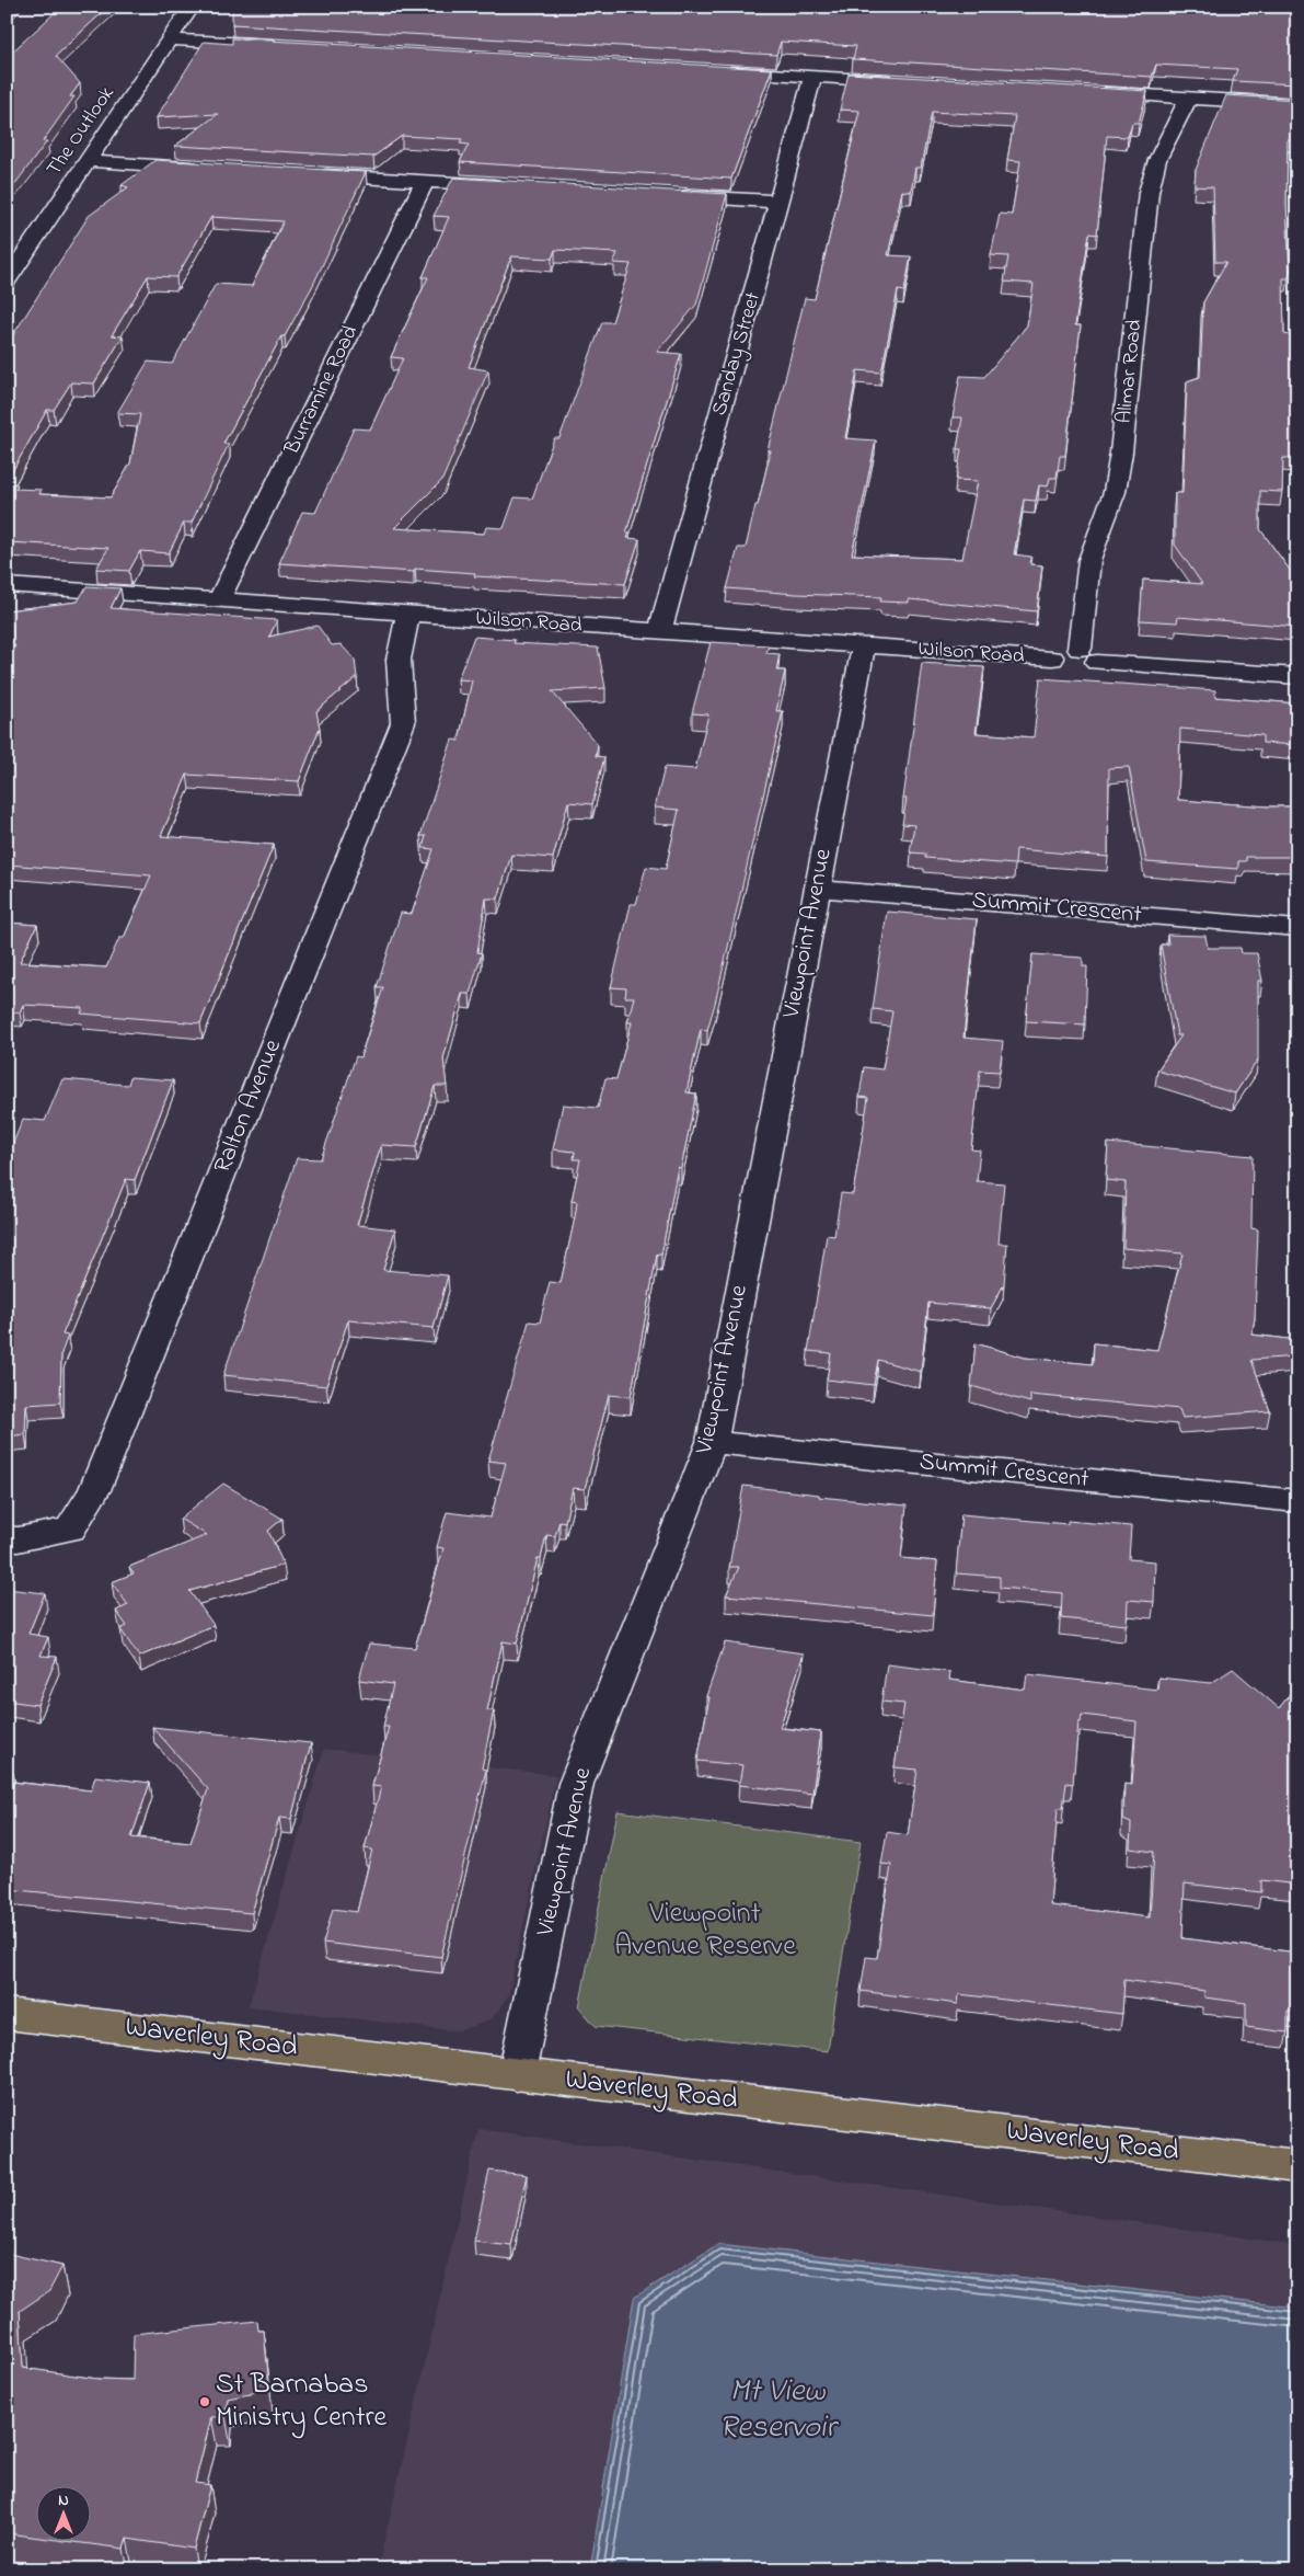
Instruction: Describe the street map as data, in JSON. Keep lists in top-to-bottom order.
{
  "streets": {
    "main road": ["Waverley Road"],
    "street": [
      "The Outlook",
      "Sanday Street",
      "Alimar Road",
      "Burramine Road",
      "Wilson Road",
      "Summit Crescent",
      "Viewpoint Avenue",
      "Ralton Avenue"
    ]
  },
  "crossings": [
    ["Sanday Street", "Wilson Road"],
    ["Alimar Road", "Wilson Road"],
    ["Burramine Road", "Wilson Road"],
    ["Wilson Road", "Viewpoint Avenue"],
    ["Wilson Road", "Ralton Avenue"],
    ["Summit Crescent", "Viewpoint Avenue"],
    ["Viewpoint Avenue", "Waverley Road"]
  ],
  "water": ["Mt View Reservoir"],
  "parks": ["Viewpoint Avenue Reserve"],
  "places": ["St Barnabas Ministry Centre"],
  "north": "top"
}
